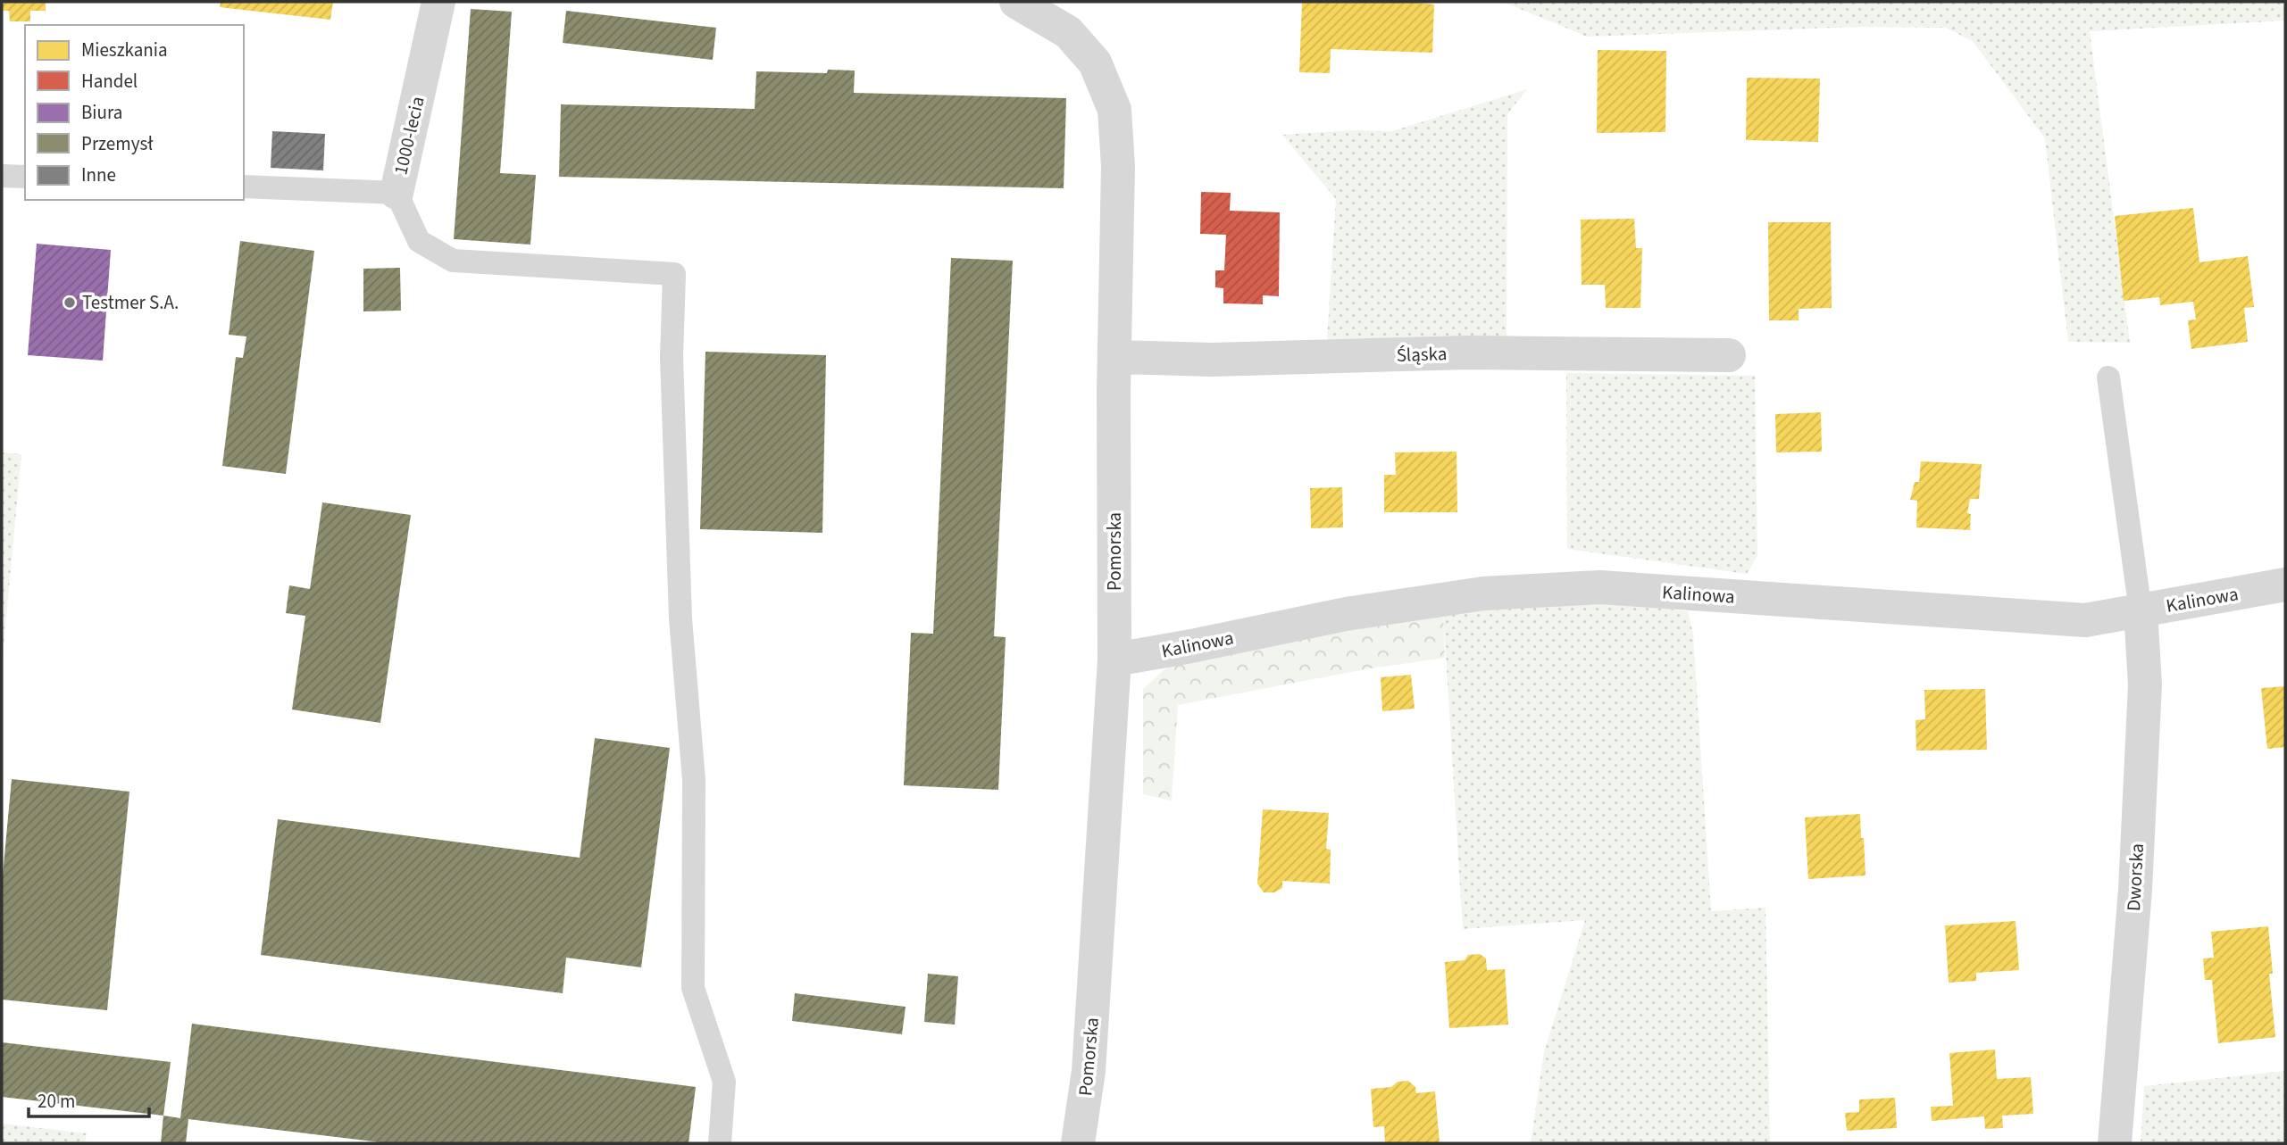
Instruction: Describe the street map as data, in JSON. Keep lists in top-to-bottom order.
{
  "streets": {
    "street": [
      "1000-lecia",
      "Śląska",
      "Pomorska",
      "Kalinowa",
      "Dworska"
    ]
  },
  "crossings": [
    ["Śląska", "Pomorska"],
    ["Pomorska", "Kalinowa"],
    ["Kalinowa", "Dworska"]
  ],
  "places": ["Testmer S.A."],
  "legend": [
    "Mieszkania",
    "Handel",
    "Biura",
    "Przemysł",
    "Inne"
  ],
  "scale_bar": "20 m"
}
